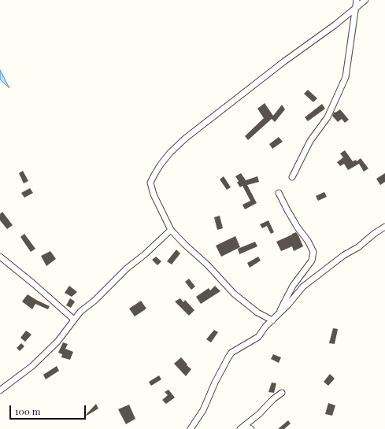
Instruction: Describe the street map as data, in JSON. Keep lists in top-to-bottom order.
{
  "scale_bar": "100 m"
}
